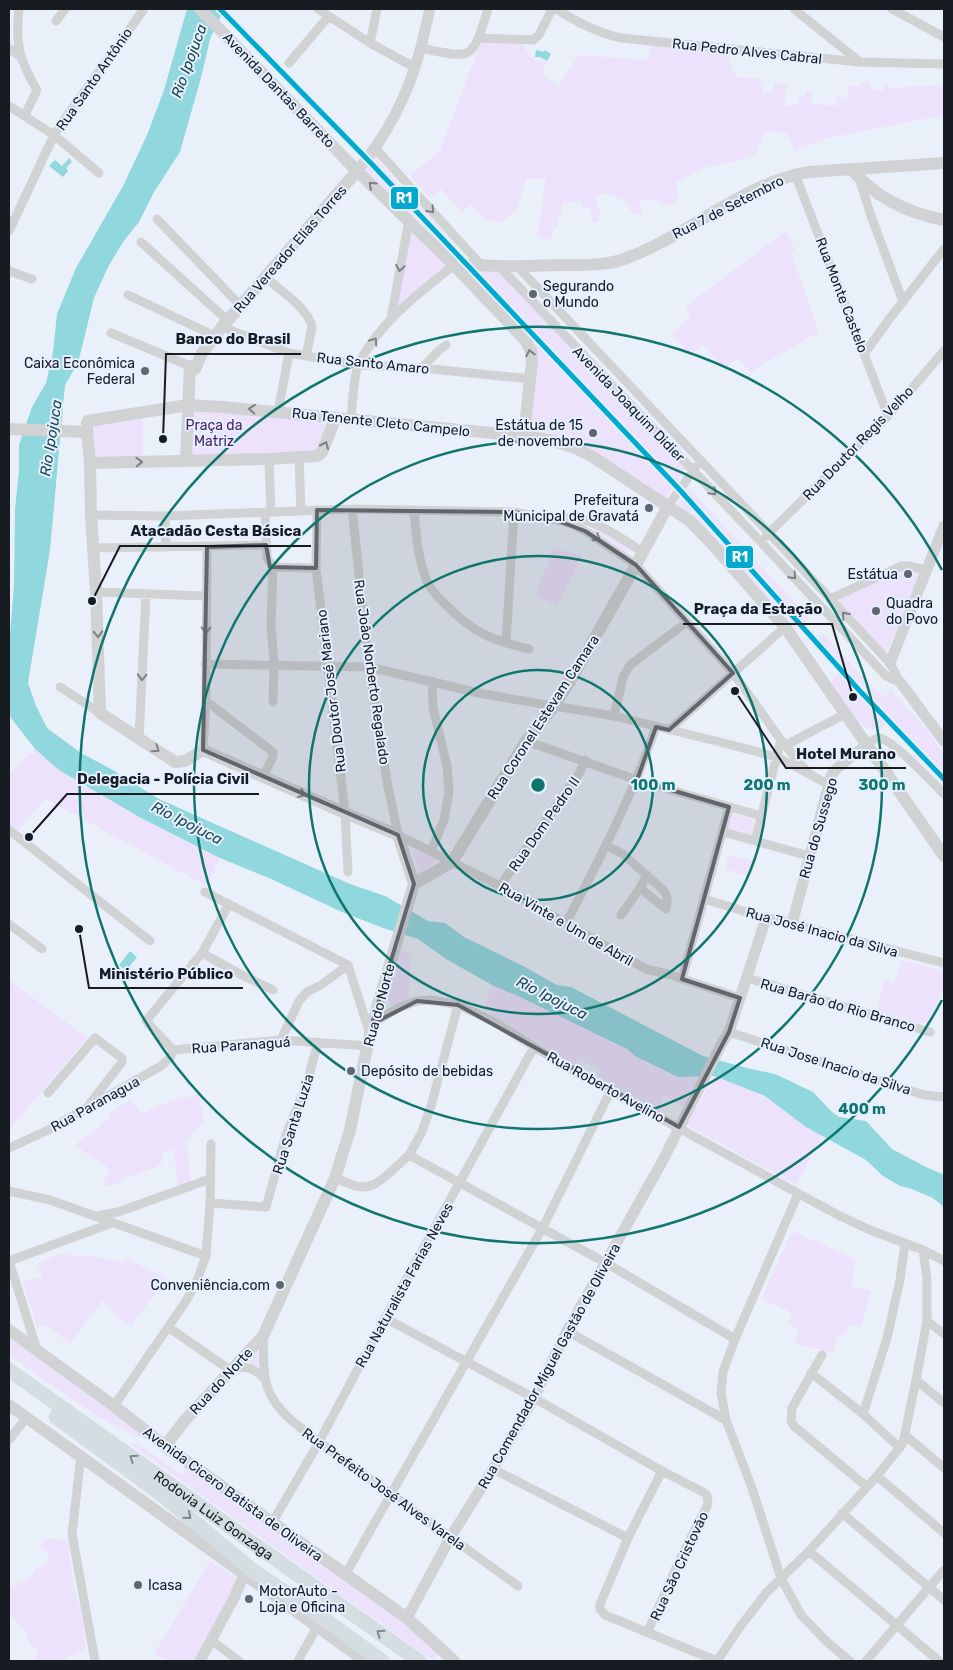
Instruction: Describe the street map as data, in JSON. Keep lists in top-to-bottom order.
{
  "streets": {
    "highway": ["Rodovia Luiz Gonzaga"],
    "main road": [
      "Avenida Dantas Barreto",
      "Rua 7 de Setembro",
      "Rua Vereador Elias Torres",
      "Rua Tenente Cleto Campelo",
      "Rua Coronel Estevam Camara",
      "Rua do Norte",
      "Avenida Cicero Batista de Oliveira"
    ],
    "street": [
      "Rua Pedro Alves Cabral",
      "Rua Santo Antônio",
      "Rua Monte Castelo",
      "Rua Santo Amaro",
      "Avenida Joaquim Didier",
      "Rua Doutor Regis Velho",
      "Rua João Norberto Regalado",
      "Rua Doutor José Mariano",
      "Rua Dom Pedro II",
      "Rua do Sussego",
      "Rua Vinte e Um de Abril",
      "Rua José Inacio da Silva",
      "Rua Barão do Rio Branco",
      "Rua Paranaguá",
      "Rua Jose Inacio da Silva",
      "Rua Roberto Avelino",
      "Rua Paranagua",
      "Rua Santa Luzia",
      "Rua Naturalista Farias Neves",
      "Rua Comendador Miguel Gastão de Oliveira",
      "Rua Prefeito José Alves Varela",
      "Rua São Cristovão"
    ]
  },
  "crossings": [
    ["Avenida Dantas Barreto", "Rua 7 de Setembro"],
    ["Avenida Dantas Barreto", "Rua Vereador Elias Torres"],
    ["Avenida Dantas Barreto", "Rua Santo Amaro"],
    ["Avenida Dantas Barreto", "Rua Tenente Cleto Campelo"],
    ["Rua 7 de Setembro", "Rua Monte Castelo"],
    ["Rua 7 de Setembro", "Avenida Joaquim Didier"],
    ["Rua Vereador Elias Torres", "Rua Santo Amaro"],
    ["Rua Monte Castelo", "Rua Doutor Regis Velho"],
    ["Avenida Joaquim Didier", "Rua Doutor Regis Velho"],
    ["Rua Tenente Cleto Campelo", "Rua Coronel Estevam Camara"],
    ["Rua Tenente Cleto Campelo", "Rua do Sussego"],
    ["Rua João Norberto Regalado", "Rua Vinte e Um de Abril"],
    ["Rua Coronel Estevam Camara", "Rua Vinte e Um de Abril"],
    ["Rua Coronel Estevam Camara", "Rua do Norte"],
    ["Rua Dom Pedro II", "Rua Vinte e Um de Abril"],
    ["Rua do Sussego", "Rua José Inacio da Silva"],
    ["Rua Vinte e Um de Abril", "Rua Comendador Miguel Gastão de Oliveira"],
    ["Rua José Inacio da Silva", "Rua Comendador Miguel Gastão de Oliveira"],
    ["Rua do Norte", "Rua Paranaguá"],
    ["Rua do Norte", "Rua Roberto Avelino"],
    ["Rua do Norte", "Rua Prefeito José Alves Varela"],
    ["Rua do Norte", "Avenida Cicero Batista de Oliveira"],
    ["Rua Barão do Rio Branco", "Rua Comendador Miguel Gastão de Oliveira"],
    ["Rua Paranaguá", "Rua Roberto Avelino"],
    ["Rua Paranaguá", "Rua Paranagua"],
    ["Rua Paranaguá", "Rua Santa Luzia"],
    ["Rua Jose Inacio da Silva", "Rua Comendador Miguel Gastão de Oliveira"],
    ["Rua Roberto Avelino", "Rua Naturalista Farias Neves"],
    ["Rua Roberto Avelino", "Rua Comendador Miguel Gastão de Oliveira"],
    ["Rua Naturalista Farias Neves", "Rua Prefeito José Alves Varela"],
    ["Rua Naturalista Farias Neves", "Avenida Cicero Batista de Oliveira"],
    ["Rua Comendador Miguel Gastão de Oliveira", "Rua Prefeito José Alves Varela"],
    ["Rua Comendador Miguel Gastão de Oliveira", "Avenida Cicero Batista de Oliveira"]
  ],
  "one_way": ["Avenida Dantas Barreto"],
  "water": ["Rio Ipojuca"],
  "parks": ["Praça da Matriz"],
  "places": [
    "Segurando o Mundo",
    "Caixa Econômica Federal",
    "Estátua de 15 de novembro",
    "Banco do Brasil",
    "Prefeitura Municipal de Gravatá",
    "Estátua",
    "Atacadão Cesta Básica",
    "Quadra do Povo",
    "Hotel Murano",
    "Praça da Estação",
    "Delegacia - Polícia Civil",
    "Ministério Público",
    "Depósito de bebidas",
    "Conveniência.com",
    "Icasa",
    "MotorAuto - Loja e Oficina"
  ],
  "lines": ["transit line R1"],
  "rings": [
    "100 m",
    "200 m",
    "300 m",
    "400 m"
  ]
}
